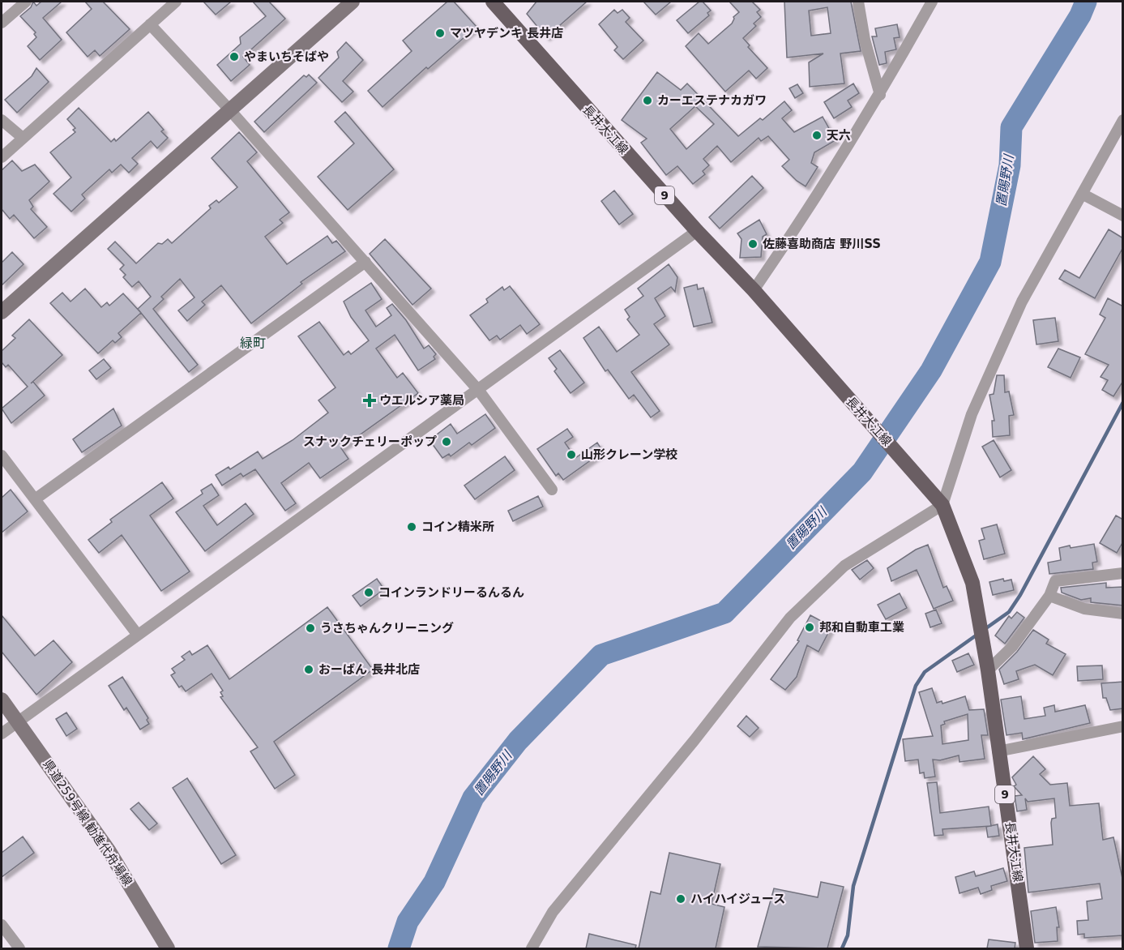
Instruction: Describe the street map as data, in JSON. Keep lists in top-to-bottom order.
{
  "streets": {
    "main road": ["長井大江線", "9"],
    "street": ["県道259号線 勧進代舟場線"]
  },
  "districts": ["緑町"],
  "water": ["置賜野川"],
  "places": {
    "other": [
      "マツヤデンキ 長井店",
      "やまいちそばや",
      "カーエステナカガワ",
      "天六",
      "佐藤喜助商店 野川SS",
      "スナックチェリーポップ",
      "山形クレーン学校",
      "コイン精米所",
      "コインランドリーるんるん",
      "邦和自動車工業",
      "うさちゃんクリーニング",
      "おーばん 長井北店",
      "ハイハイジュース"
    ],
    "health": ["ウエルシア薬局"]
  }
}
